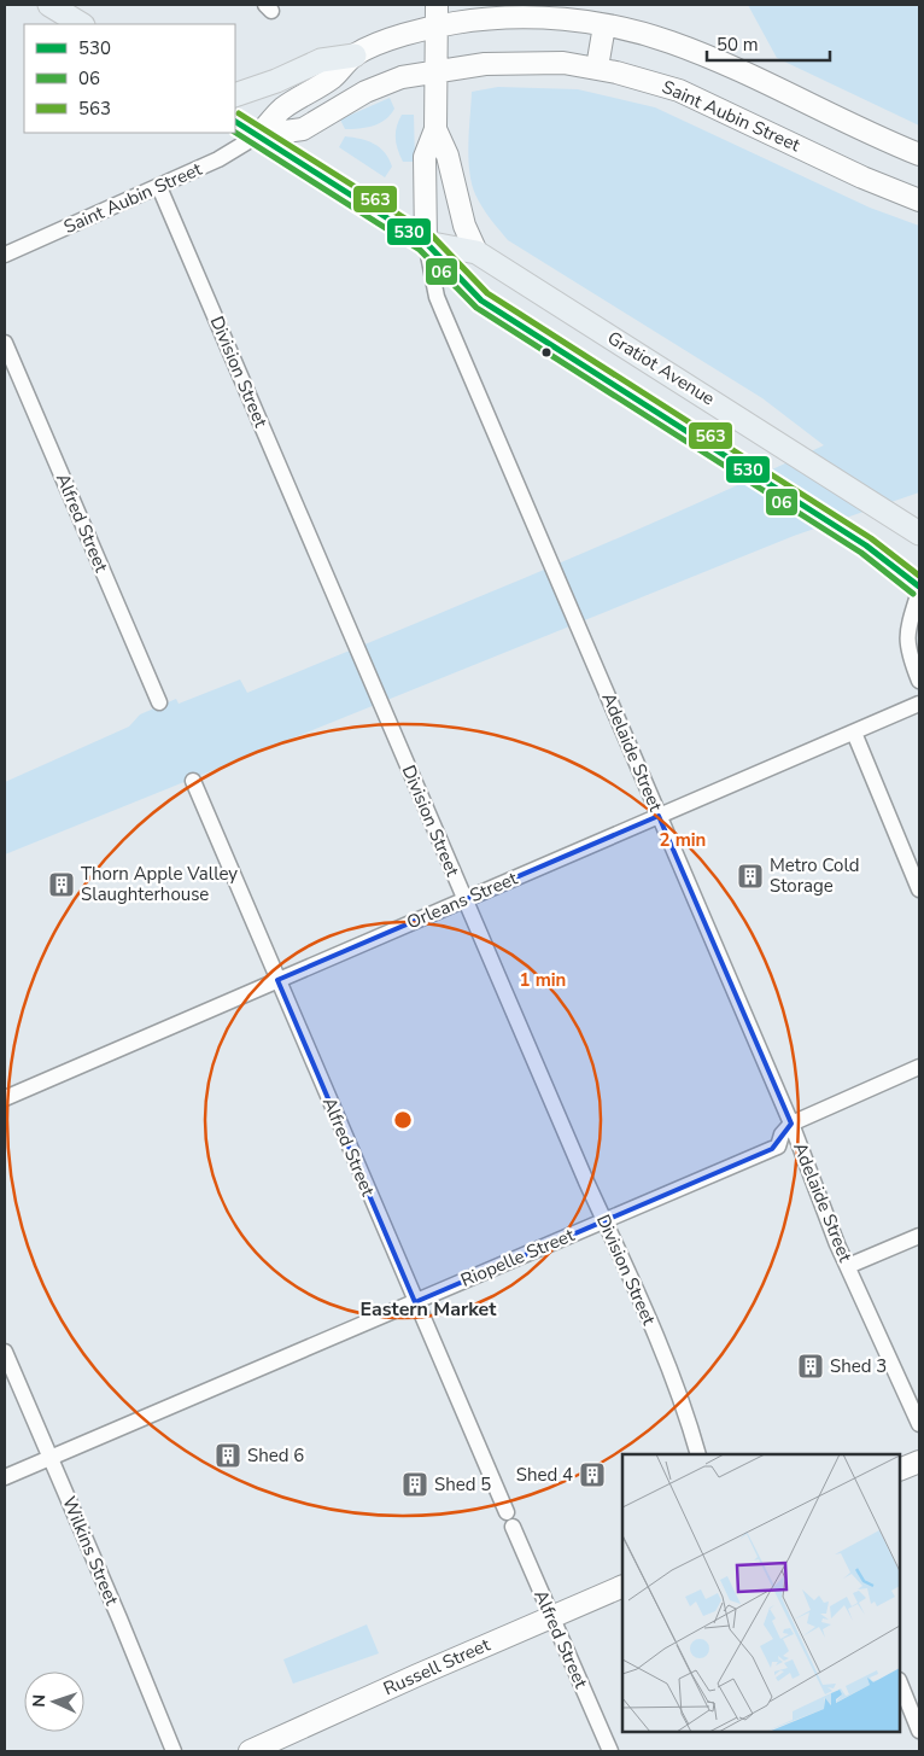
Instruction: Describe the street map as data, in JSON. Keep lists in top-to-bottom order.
{
  "streets": {
    "main road": ["Saint Aubin Street", "Gratiot Avenue", "Russell Street"],
    "street": [
      "Division Street",
      "Alfred Street",
      "Adelaide Street",
      "Orleans Street",
      "Riopelle Street",
      "Wilkins Street"
    ]
  },
  "crossings": [
    ["Saint Aubin Street", "Gratiot Avenue"],
    ["Saint Aubin Street", "Division Street"],
    ["Gratiot Avenue", "Adelaide Street"],
    ["Division Street", "Orleans Street"],
    ["Division Street", "Riopelle Street"],
    ["Alfred Street", "Orleans Street"],
    ["Alfred Street", "Riopelle Street"],
    ["Alfred Street", "Russell Street"],
    ["Adelaide Street", "Orleans Street"],
    ["Adelaide Street", "Riopelle Street"],
    ["Riopelle Street", "Wilkins Street"]
  ],
  "districts": ["Eastern Market"],
  "places": {
    "building": [
      "Metro Cold Storage",
      "Thorn Apple Valley Slaughterhouse",
      "Shed 3",
      "Shed 6",
      "Shed 4",
      "Shed 5"
    ]
  },
  "lines": ["transit line 563", "transit line 530", "transit line 06"],
  "legend": ["530", "06", "563"],
  "scale_bar": "50 m",
  "north": "left",
  "rings": ["2 min", "1 min"]
}
